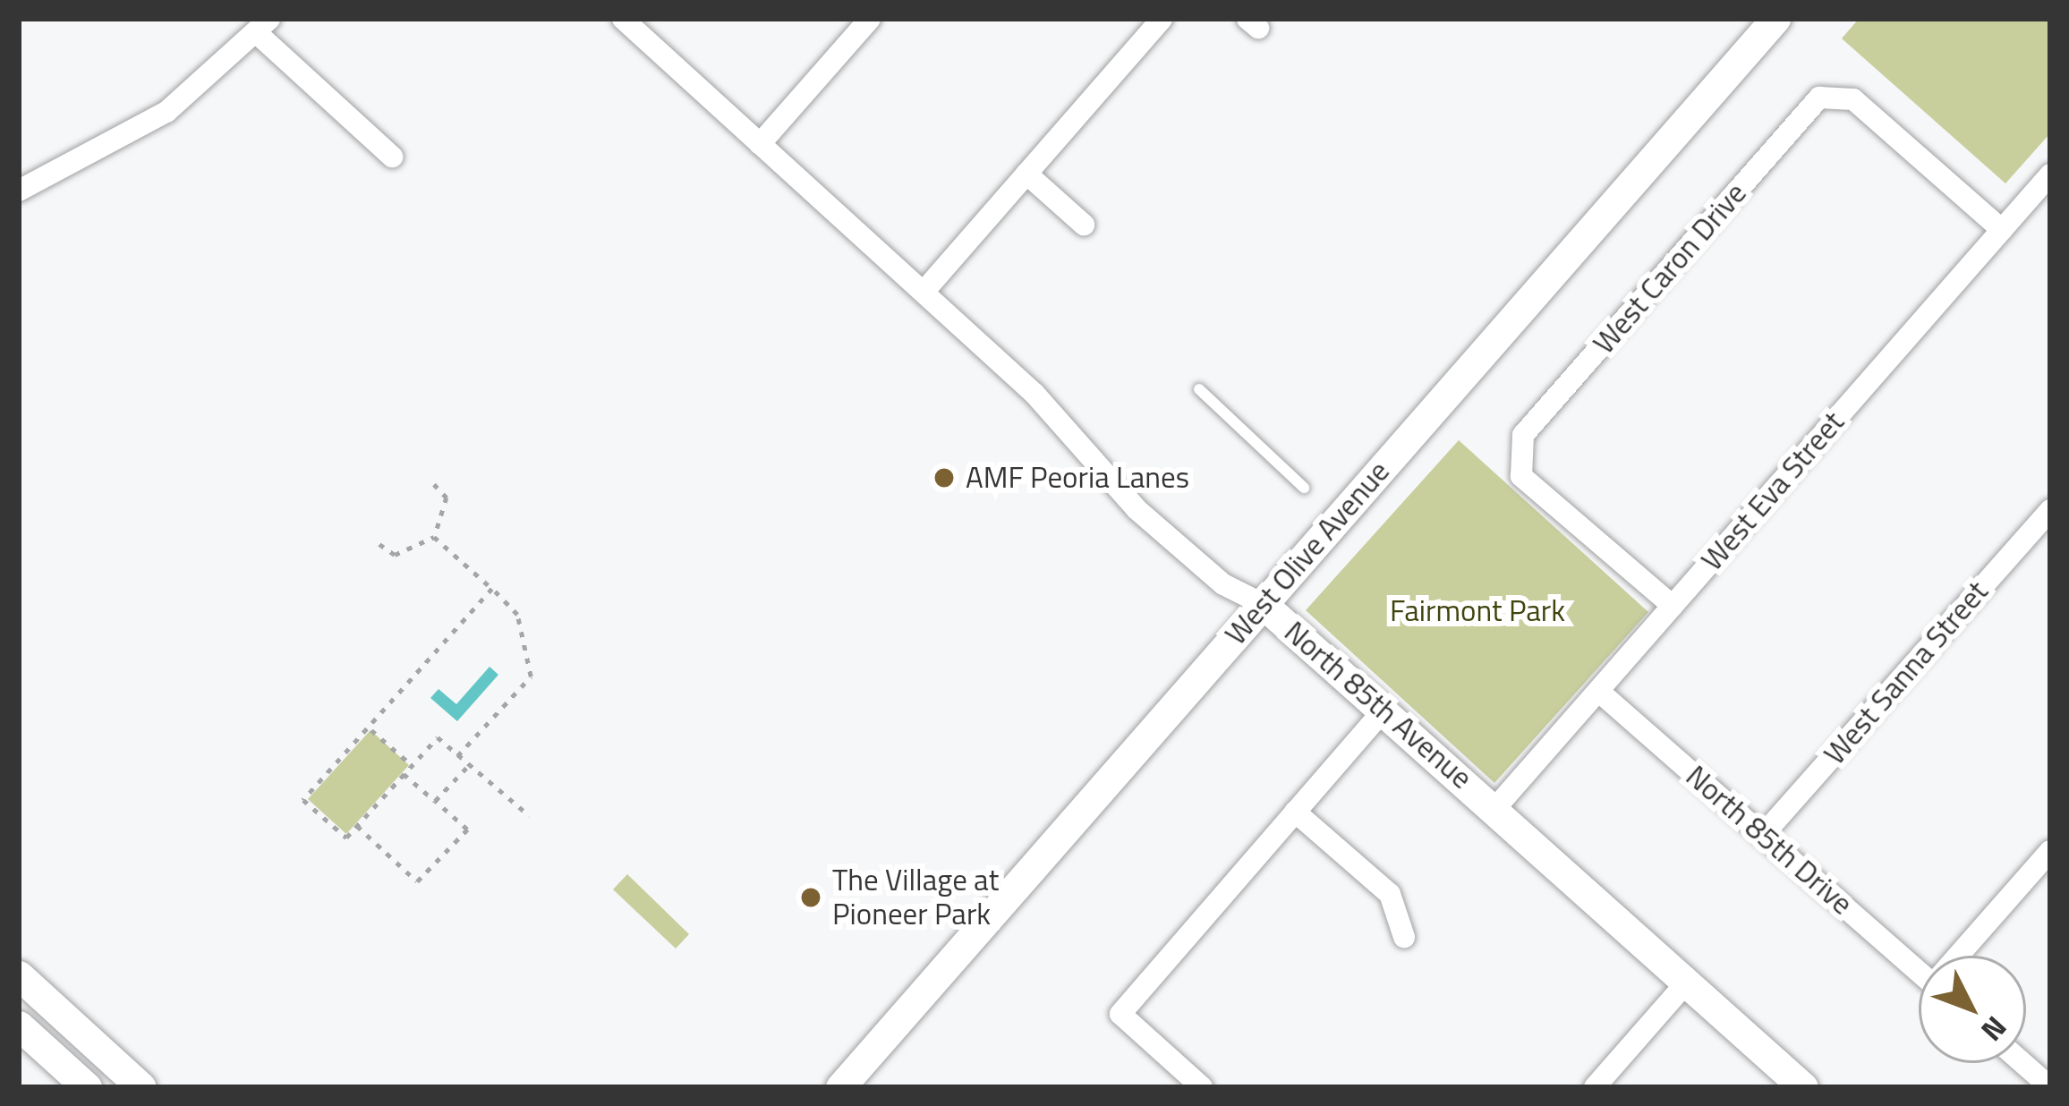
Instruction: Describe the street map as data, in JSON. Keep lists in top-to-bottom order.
{
  "streets": {
    "main road": ["West Olive Avenue", "North 85th Avenue"],
    "street": [
      "West Caron Drive",
      "West Eva Street",
      "West Sanna Street",
      "North 85th Drive"
    ]
  },
  "crossings": [
    ["West Caron Drive", "West Eva Street"],
    ["West Eva Street", "North 85th Avenue"],
    ["West Eva Street", "North 85th Drive"],
    ["West Olive Avenue", "North 85th Avenue"],
    ["West Sanna Street", "North 85th Drive"]
  ],
  "parks": ["Fairmont Park"],
  "places": ["AMF Peoria Lanes", "The Village at Pioneer Park"],
  "north": "bottom right"
}
